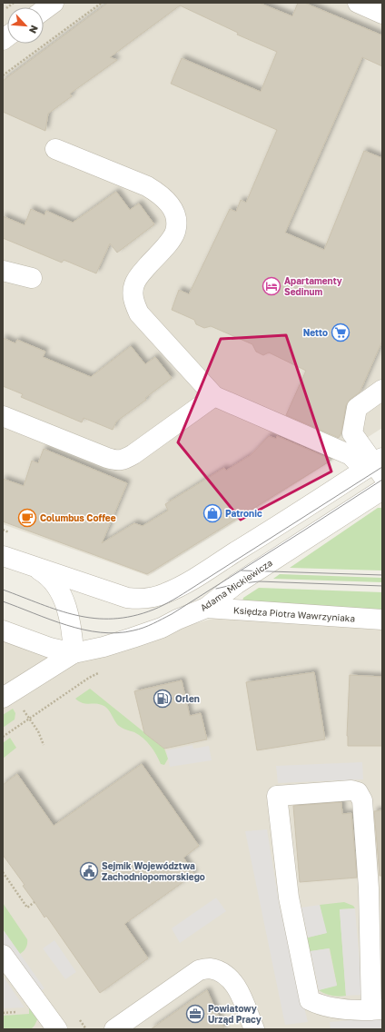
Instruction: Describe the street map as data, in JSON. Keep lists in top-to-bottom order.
{
  "streets": {
    "street": ["Adama Mickiewicza", "Księdza Piotra Wawrzyniaka"]
  },
  "crossings": [
    ["Adama Mickiewicza", "Księdza Piotra Wawrzyniaka"]
  ],
  "places": {
    "hotel": ["Apartamenty Sedinum"],
    "supermarket": ["Netto"],
    "shop": ["Patronic"],
    "cafe": ["Columbus Coffee"],
    "fuel station": ["Orlen"],
    "public building": ["Sejmik Województwa Zachodniopomorskiego"],
    "office": ["Powiatowy Urząd Pracy"]
  },
  "north": "bottom right"
}
